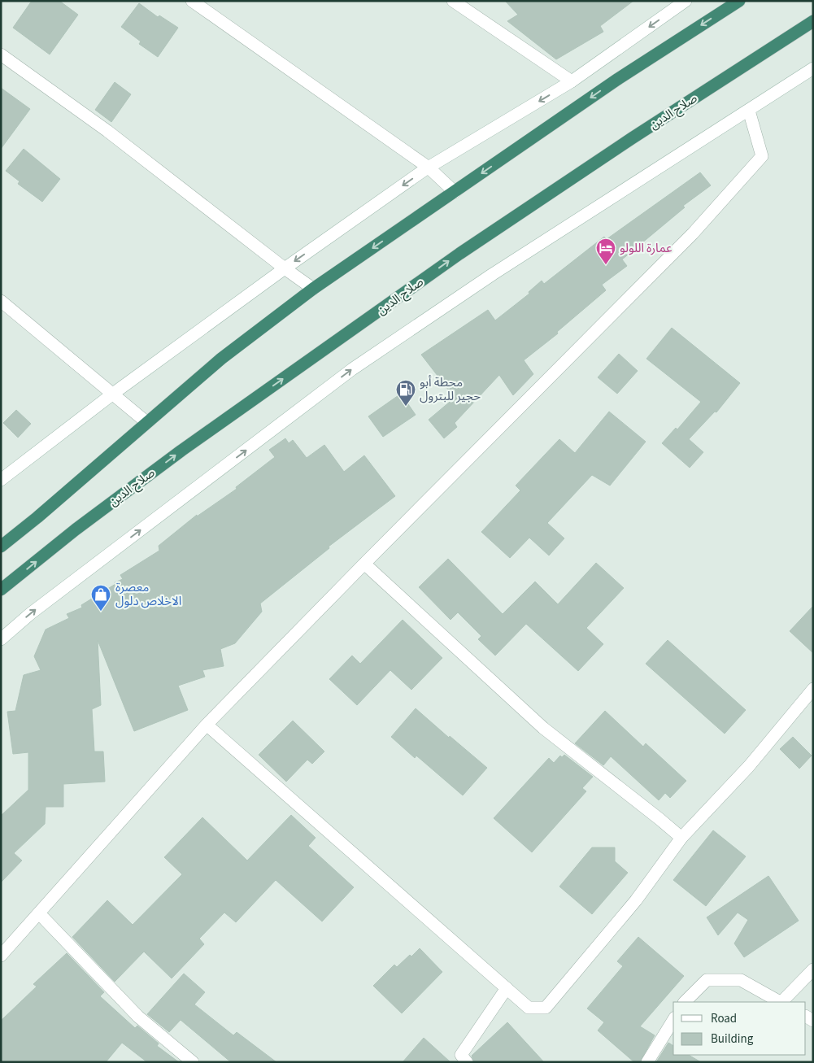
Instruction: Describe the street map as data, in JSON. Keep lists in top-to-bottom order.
{
  "streets": {
    "highway": ["صلاح الدين"]
  },
  "places": {
    "hotel": ["عمارة اللولو"],
    "fuel station": ["محطة أبو حجير للبترول"],
    "shop": ["معصرة الاخلاص دلول"]
  },
  "legend": ["Road", "Building"]
}
